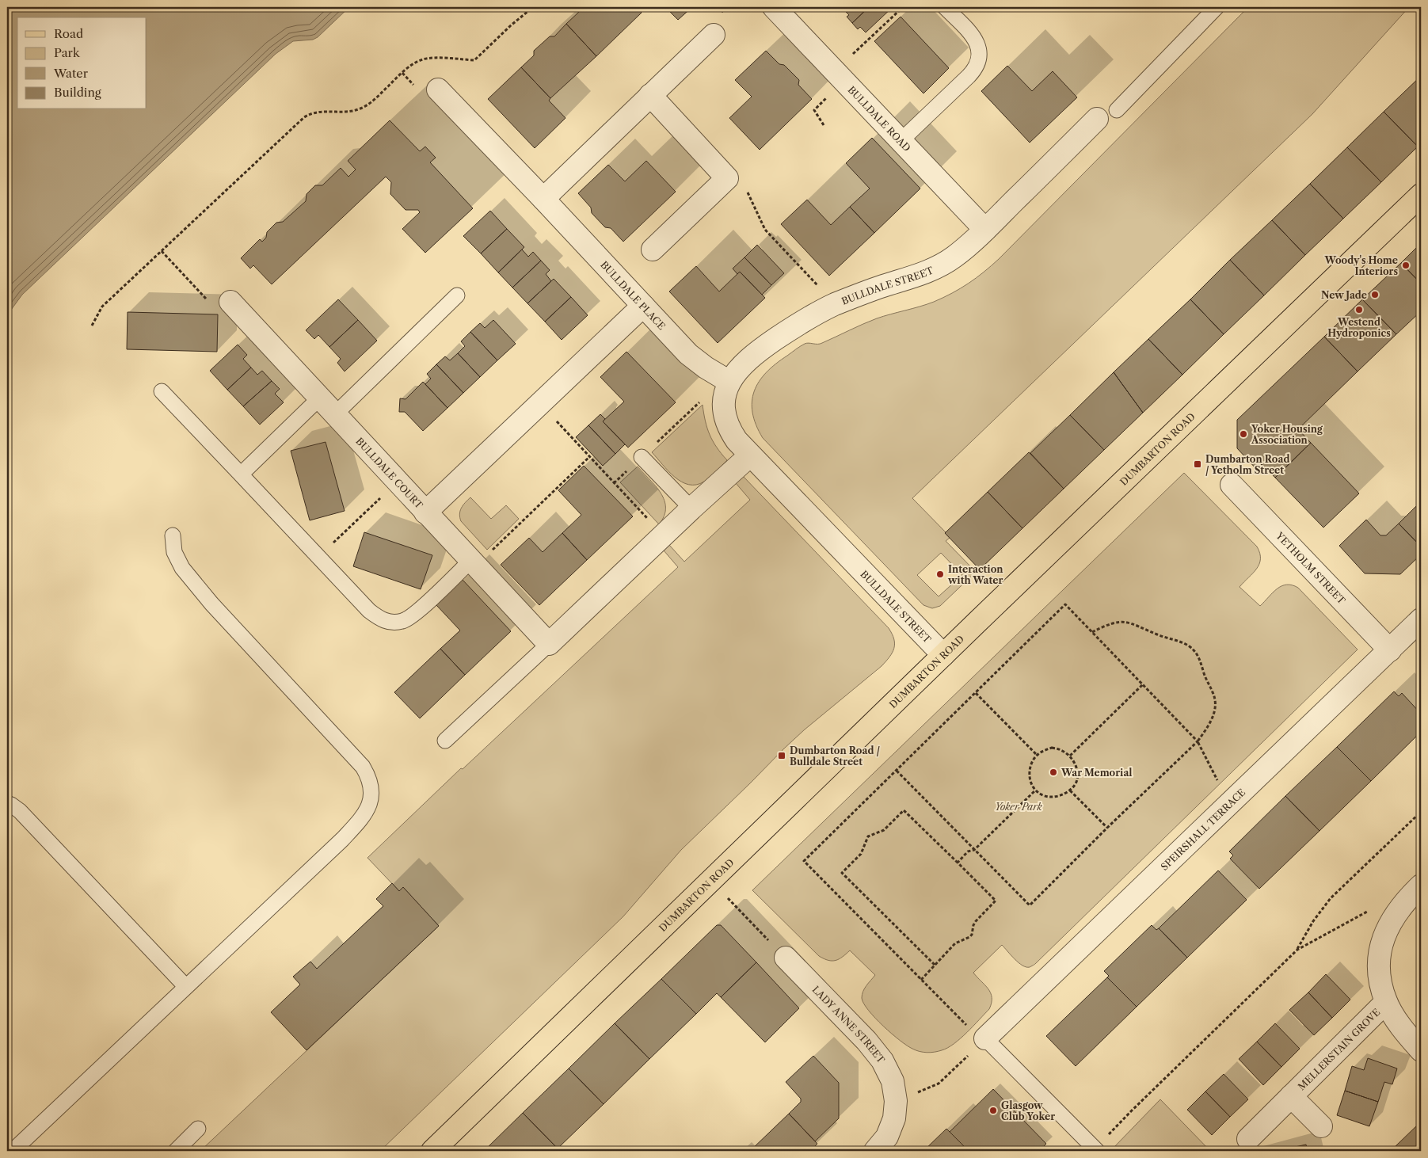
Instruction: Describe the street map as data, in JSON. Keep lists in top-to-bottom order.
{
  "streets": {
    "main road": ["DUMBARTON ROAD"],
    "street": [
      "BULLDALE ROAD",
      "BULLDALE STREET",
      "BULLDALE PLACE",
      "BULLDALE COURT",
      "YETHOLM STREET",
      "SPEIRSHALL TERRACE",
      "LADY ANNE STREET",
      "MELLERSTAIN GROVE"
    ]
  },
  "crossings": [
    ["BULLDALE ROAD", "BULLDALE STREET"],
    ["BULLDALE STREET", "BULLDALE PLACE"],
    ["BULLDALE STREET", "DUMBARTON ROAD"],
    ["YETHOLM STREET", "SPEIRSHALL TERRACE"]
  ],
  "parks": ["Yoker Park"],
  "places": {
    "other": [
      "Woody's Home Interiors",
      "New Jade",
      "Westend Hydroponics",
      "Yoker Housing Association",
      "Interaction with Water",
      "War Memorial",
      "Glasgow Club Yoker"
    ],
    "transit": ["Dumbarton Road / Yetholm Street", "Dumbarton Road / Bulldale Street"]
  },
  "legend": [
    "Road",
    "Park",
    "Water",
    "Building"
  ]
}
